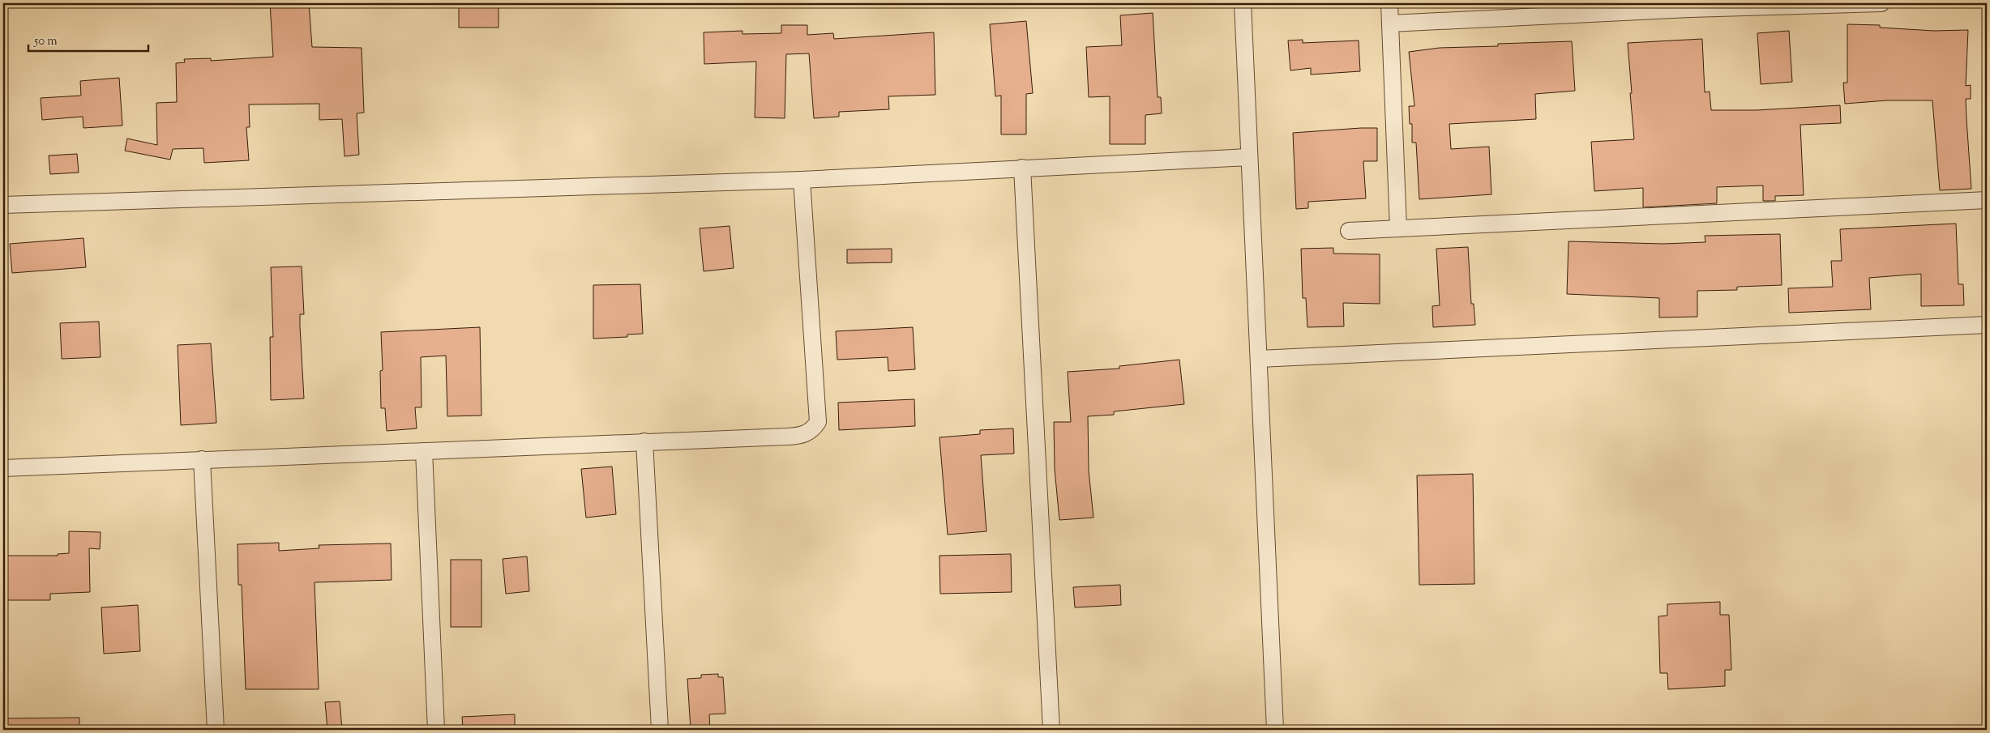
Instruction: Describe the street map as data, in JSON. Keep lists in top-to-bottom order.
{
  "scale_bar": "50 m"
}
